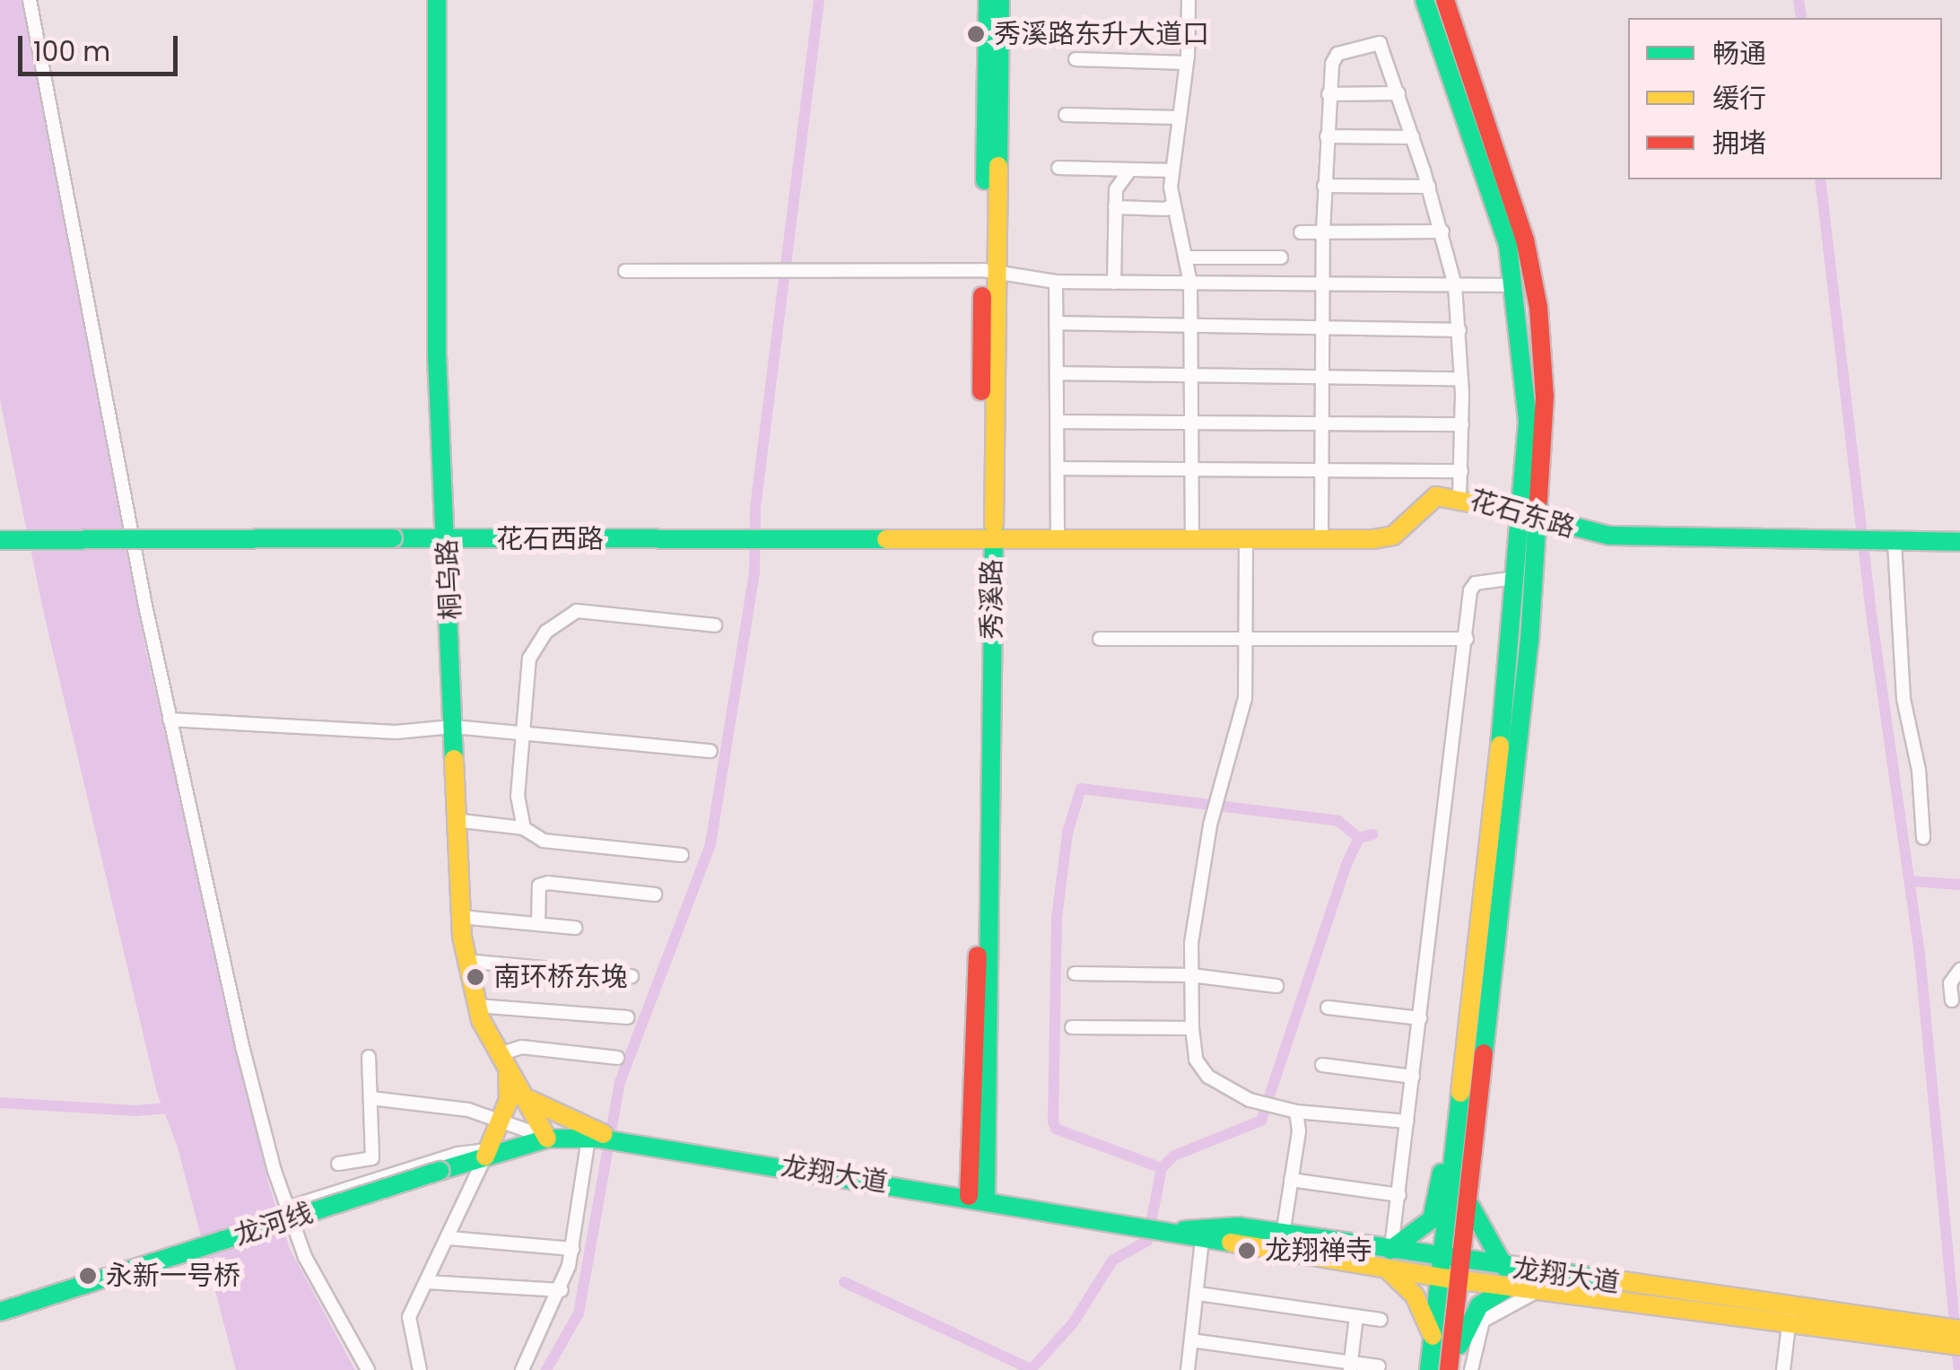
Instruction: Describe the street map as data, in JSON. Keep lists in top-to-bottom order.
{
  "streets": {
    "main road": [
      "花石东路",
      "花石西路",
      "桐乌路",
      "秀溪路",
      "龙翔大道",
      "龙河线"
    ]
  },
  "crossings": [
    ["花石东路", "花石西路"],
    ["花石东路", "秀溪路"],
    ["花石西路", "桐乌路"],
    ["花石西路", "秀溪路"],
    ["桐乌路", "龙翔大道"],
    ["桐乌路", "龙河线"],
    ["秀溪路", "龙翔大道"],
    ["龙翔大道", "龙河线"]
  ],
  "places": [
    "秀溪路东升大道口",
    "南环桥东堍",
    "龙翔禅寺",
    "永新一号桥"
  ],
  "legend": ["畅通", "缓行", "拥堵"],
  "scale_bar": "100 m"
}
